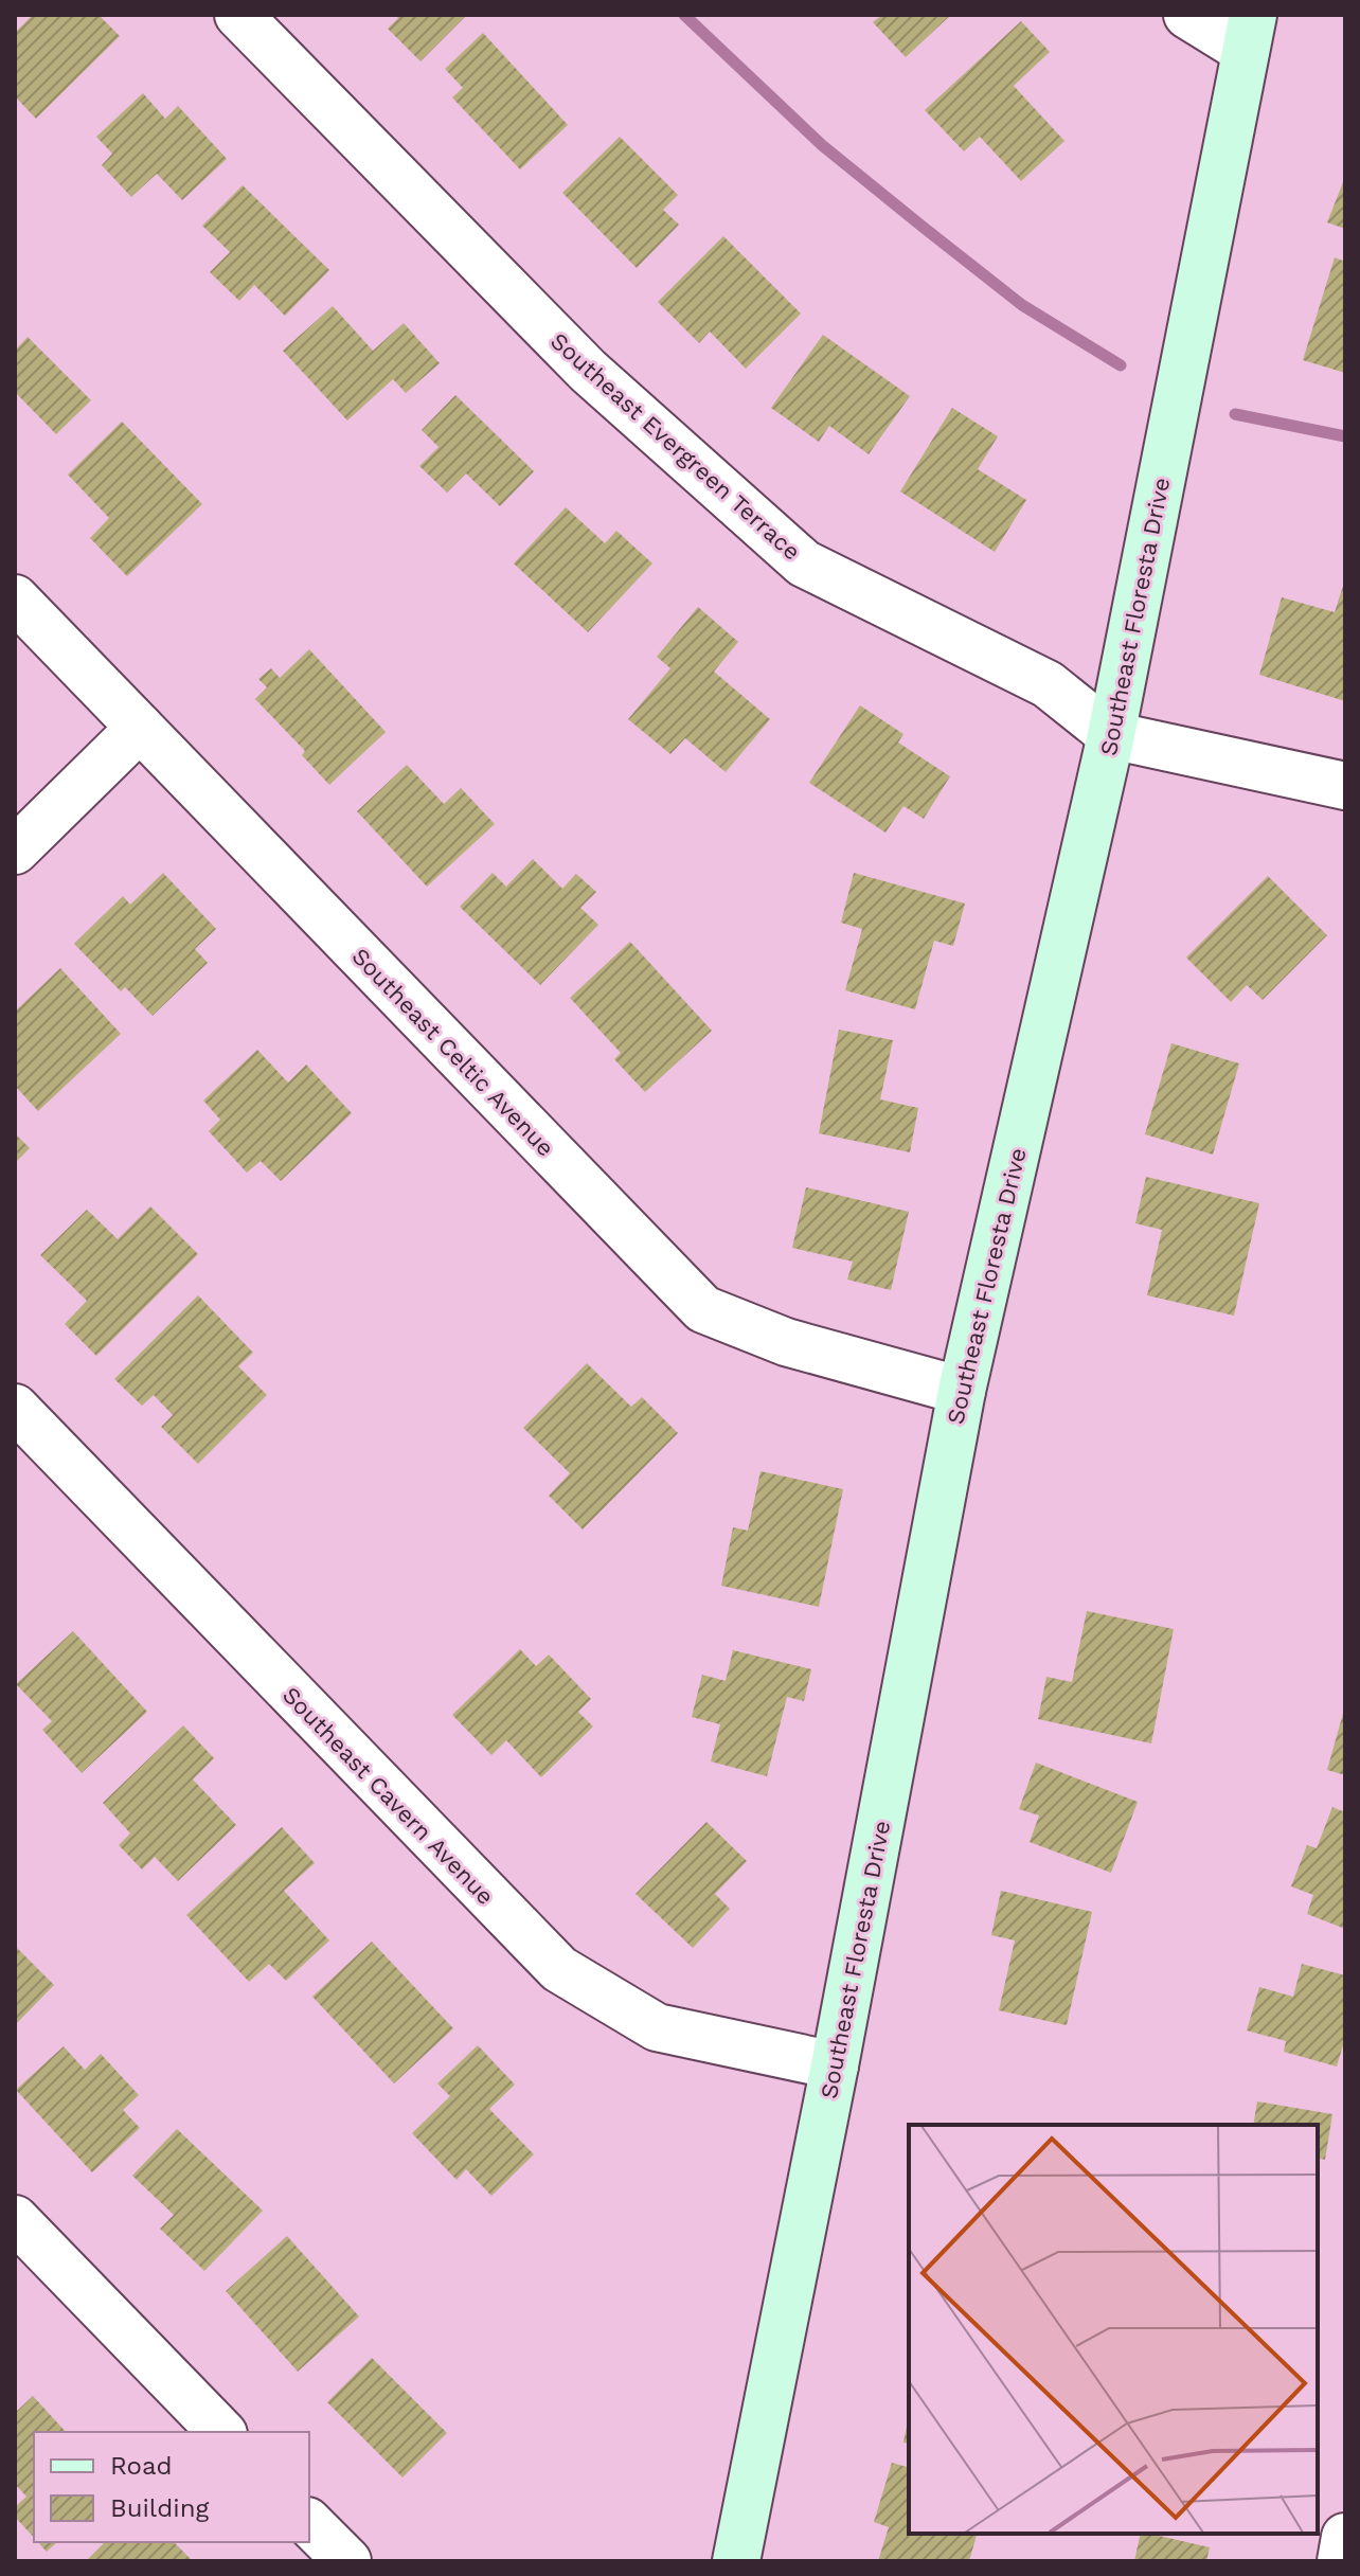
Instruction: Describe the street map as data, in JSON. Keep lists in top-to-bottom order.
{
  "streets": {
    "street": [
      "Southeast Evergreen Terrace",
      "Southeast Floresta Drive",
      "Southeast Celtic Avenue",
      "Southeast Cavern Avenue"
    ]
  },
  "crossings": [
    ["Southeast Evergreen Terrace", "Southeast Floresta Drive"],
    ["Southeast Floresta Drive", "Southeast Celtic Avenue"],
    ["Southeast Floresta Drive", "Southeast Cavern Avenue"]
  ],
  "legend": ["Road", "Building"]
}
